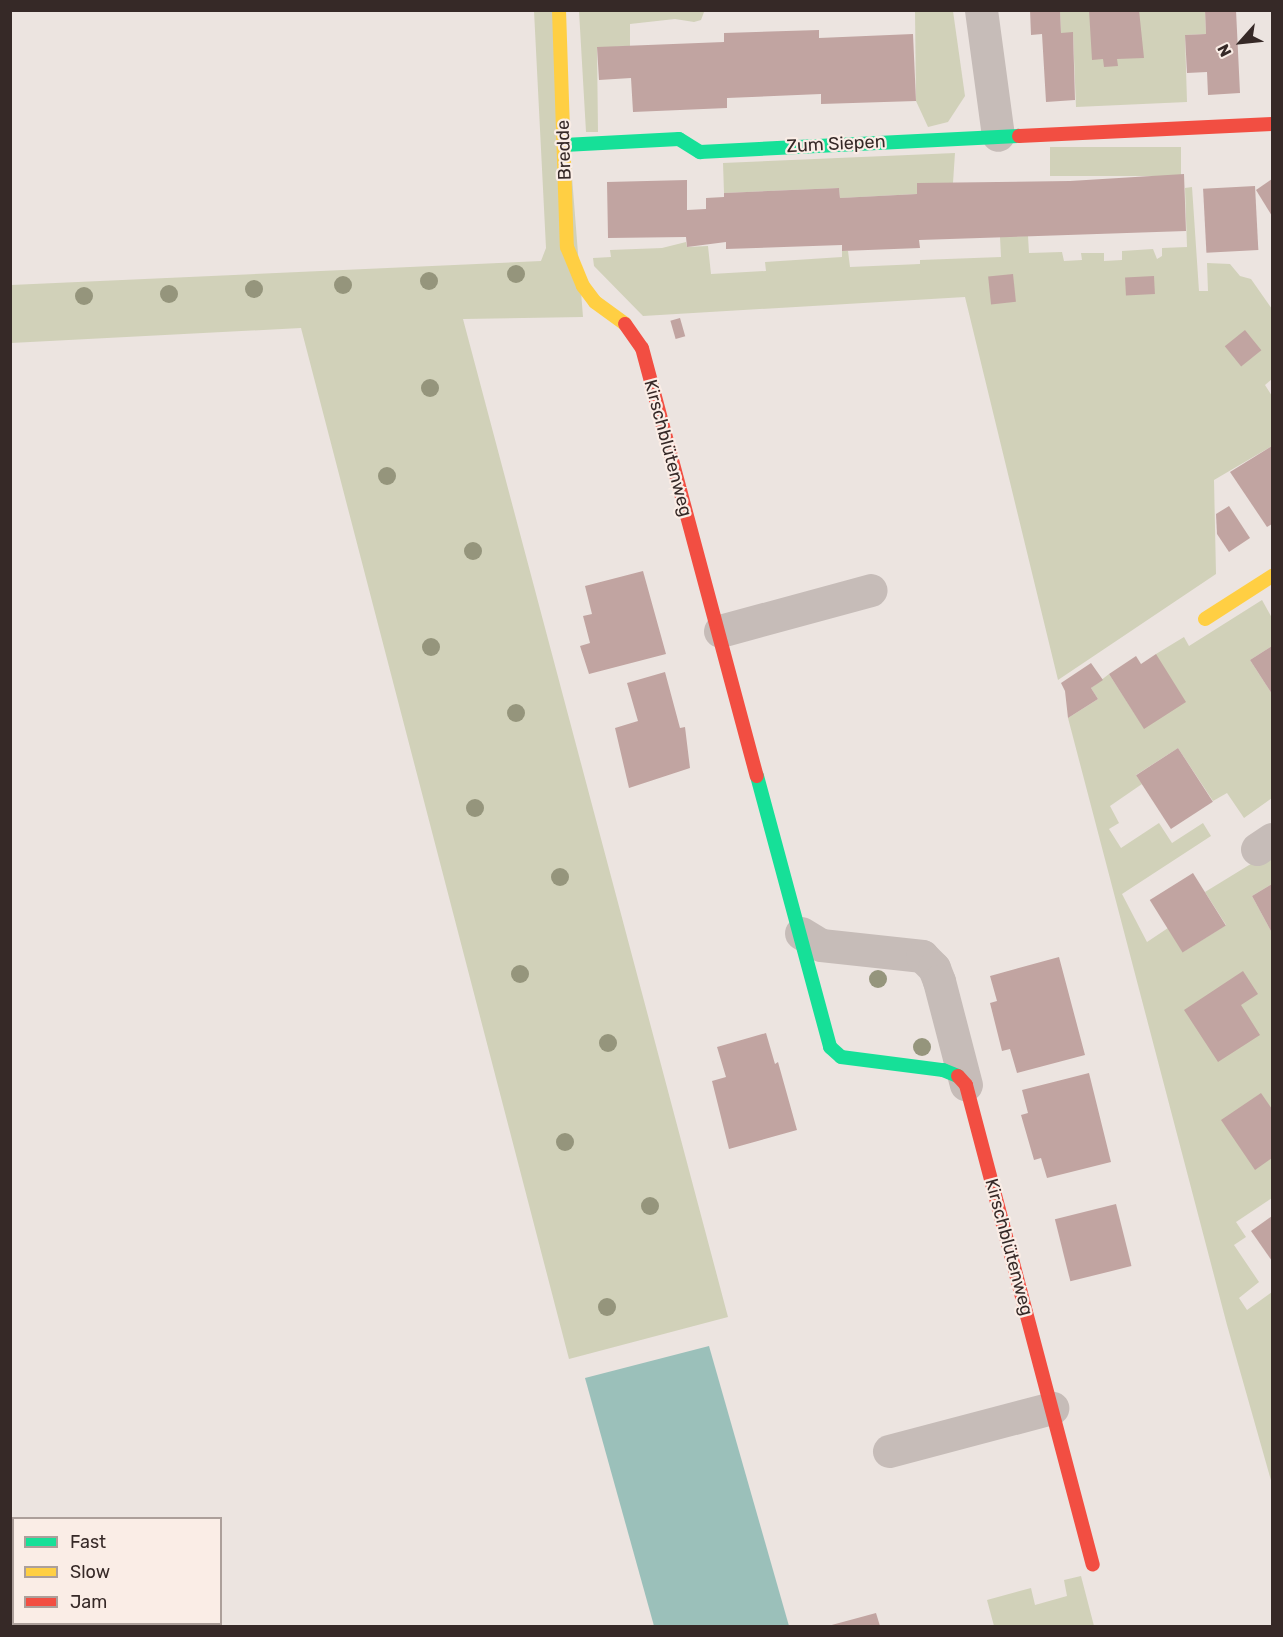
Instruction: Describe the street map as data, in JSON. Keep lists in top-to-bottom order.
{
  "streets": {
    "street": ["Zum Siepen", "Bredde", "Kirschblütenweg"]
  },
  "crossings": [
    ["Zum Siepen", "Bredde"],
    ["Bredde", "Kirschblütenweg"]
  ],
  "legend": ["Fast", "Slow", "Jam"],
  "north": "bottom left"
}
